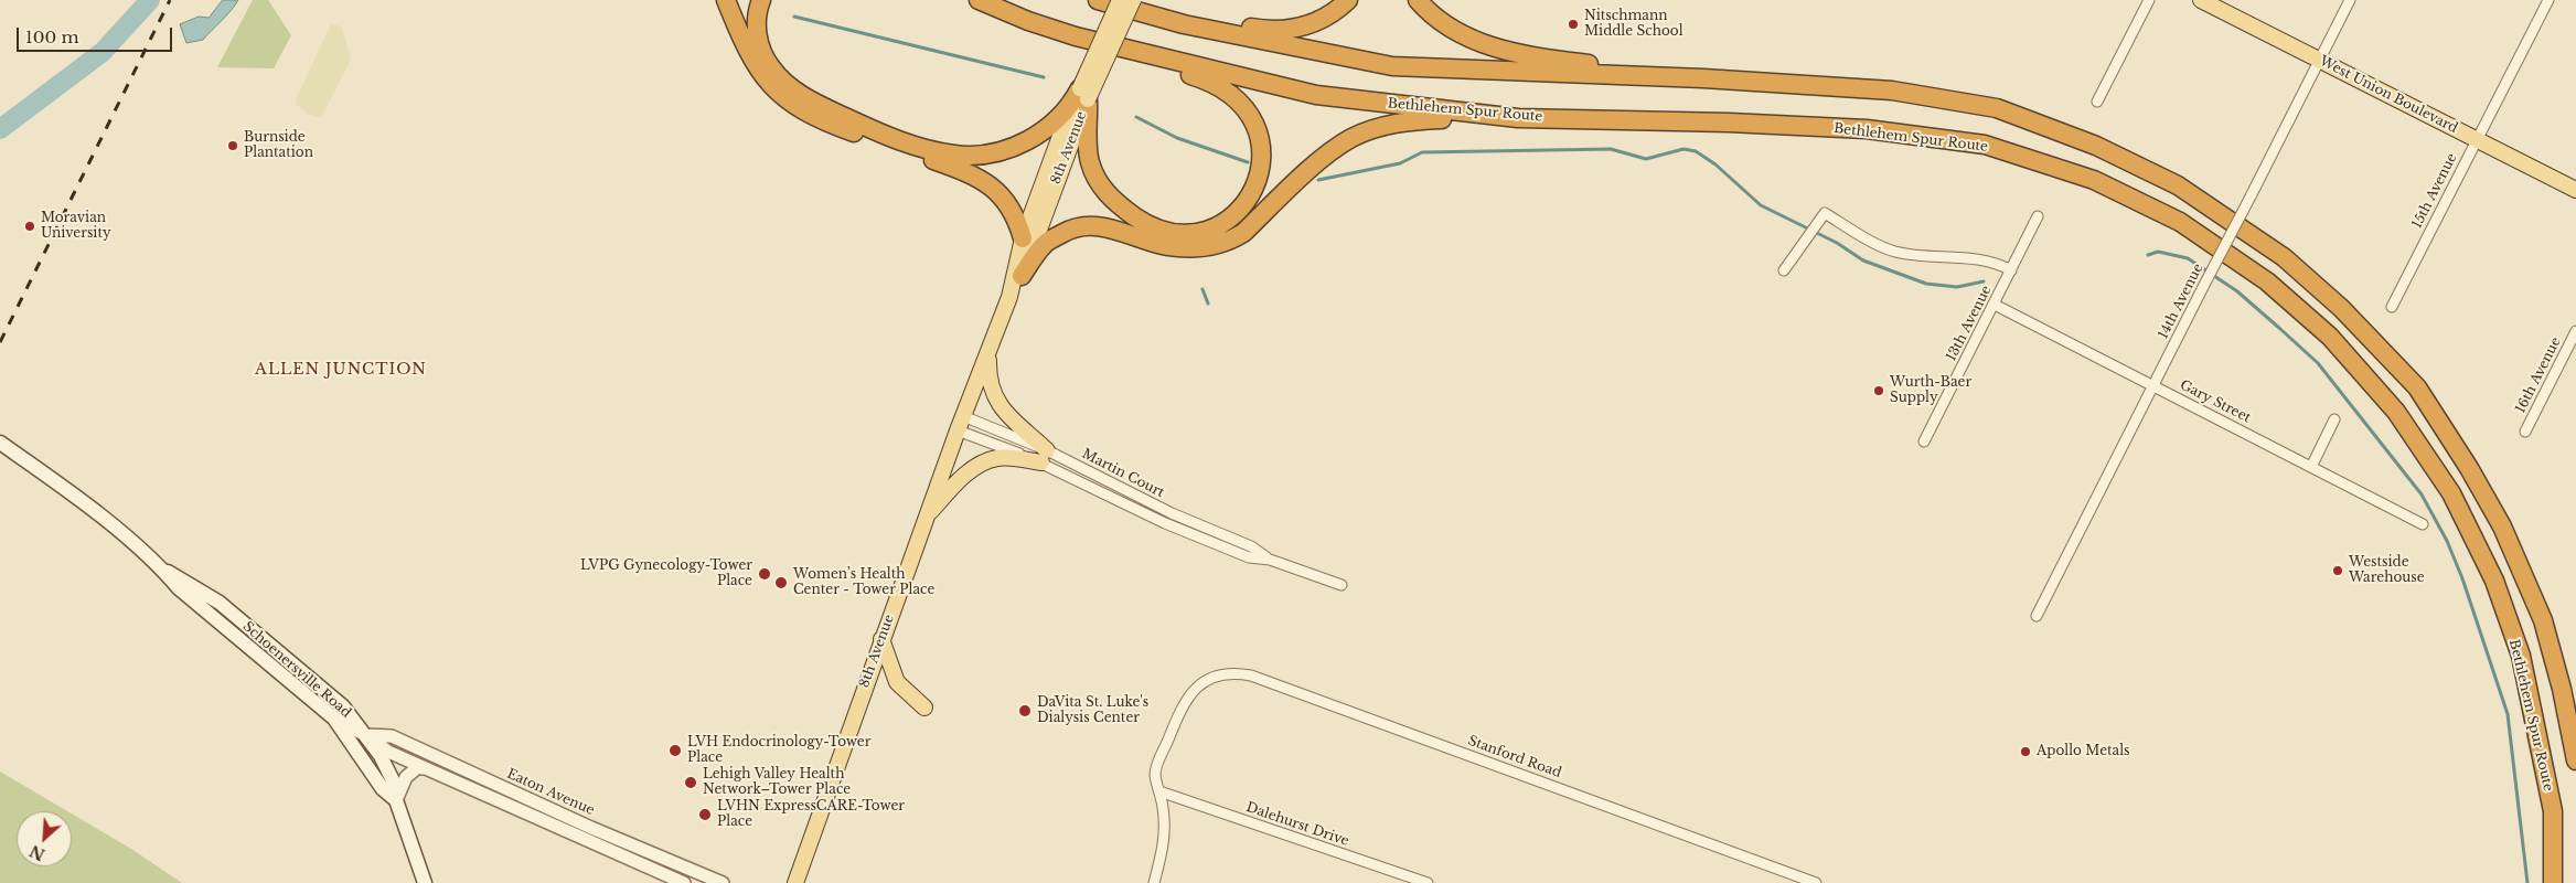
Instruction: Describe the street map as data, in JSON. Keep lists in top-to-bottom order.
{
  "streets": {
    "highway": ["Bethlehem Spur Route"],
    "main road": ["West Union Boulevard", "8th Avenue", "Schoenersville Road"],
    "street": [
      "15th Avenue",
      "14th Avenue",
      "13th Avenue",
      "16th Avenue",
      "Gary Street",
      "Martin Court",
      "Stanford Road",
      "Eaton Avenue",
      "Dalehurst Drive"
    ]
  },
  "crossings": [
    ["West Union Boulevard", "15th Avenue"],
    ["West Union Boulevard", "14th Avenue"],
    ["8th Avenue", "Martin Court"],
    ["14th Avenue", "Gary Street"],
    ["13th Avenue", "Gary Street"],
    ["Schoenersville Road", "Eaton Avenue"],
    ["Stanford Road", "Dalehurst Drive"]
  ],
  "districts": ["ALLEN JUNCTION"],
  "places": [
    "Nitschmann Middle School",
    "Burnside Plantation",
    "Moravian University",
    "Wurth-Baer Supply",
    "Westside Warehouse",
    "LVPG Gynecology-Tower Place",
    "Women’s Health Center - Tower Place",
    "DaVita St. Luke's Dialysis Center",
    "LVH Endocrinology-Tower Place",
    "Apollo Metals",
    "Lehigh Valley Health Network–Tower Place",
    "LVHN ExpressCARE-Tower Place"
  ],
  "scale_bar": "100 m",
  "north": "bottom left"
}
